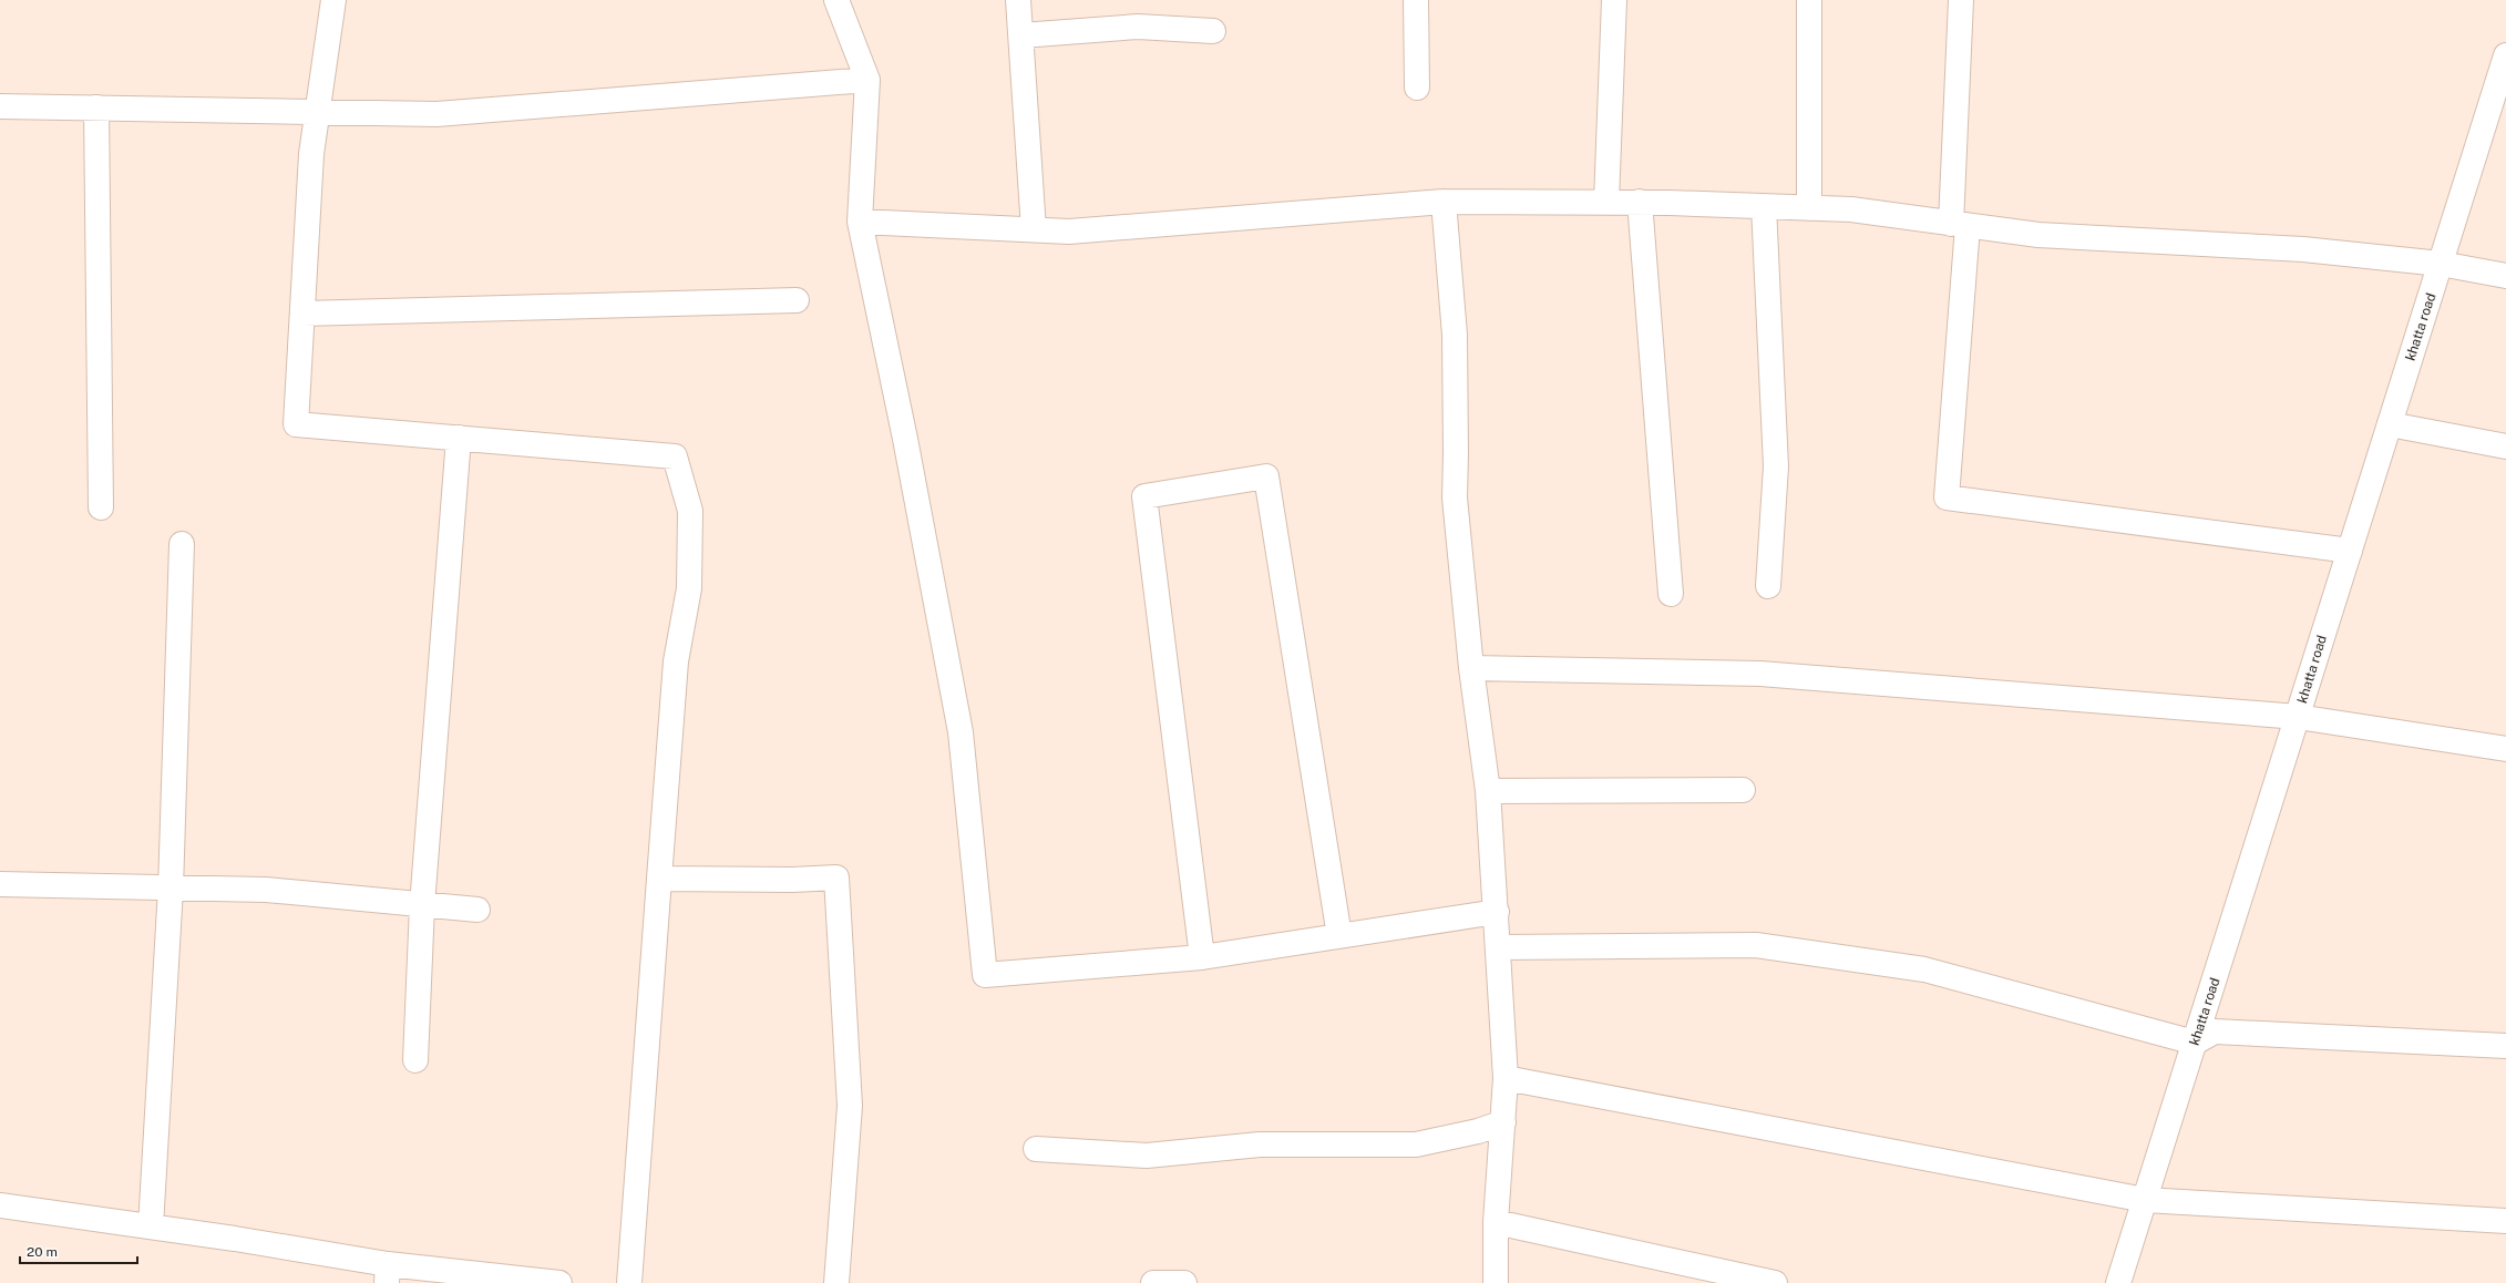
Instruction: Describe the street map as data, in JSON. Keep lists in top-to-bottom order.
{
  "streets": {
    "street": ["khatta road"]
  },
  "scale_bar": "20 m"
}
